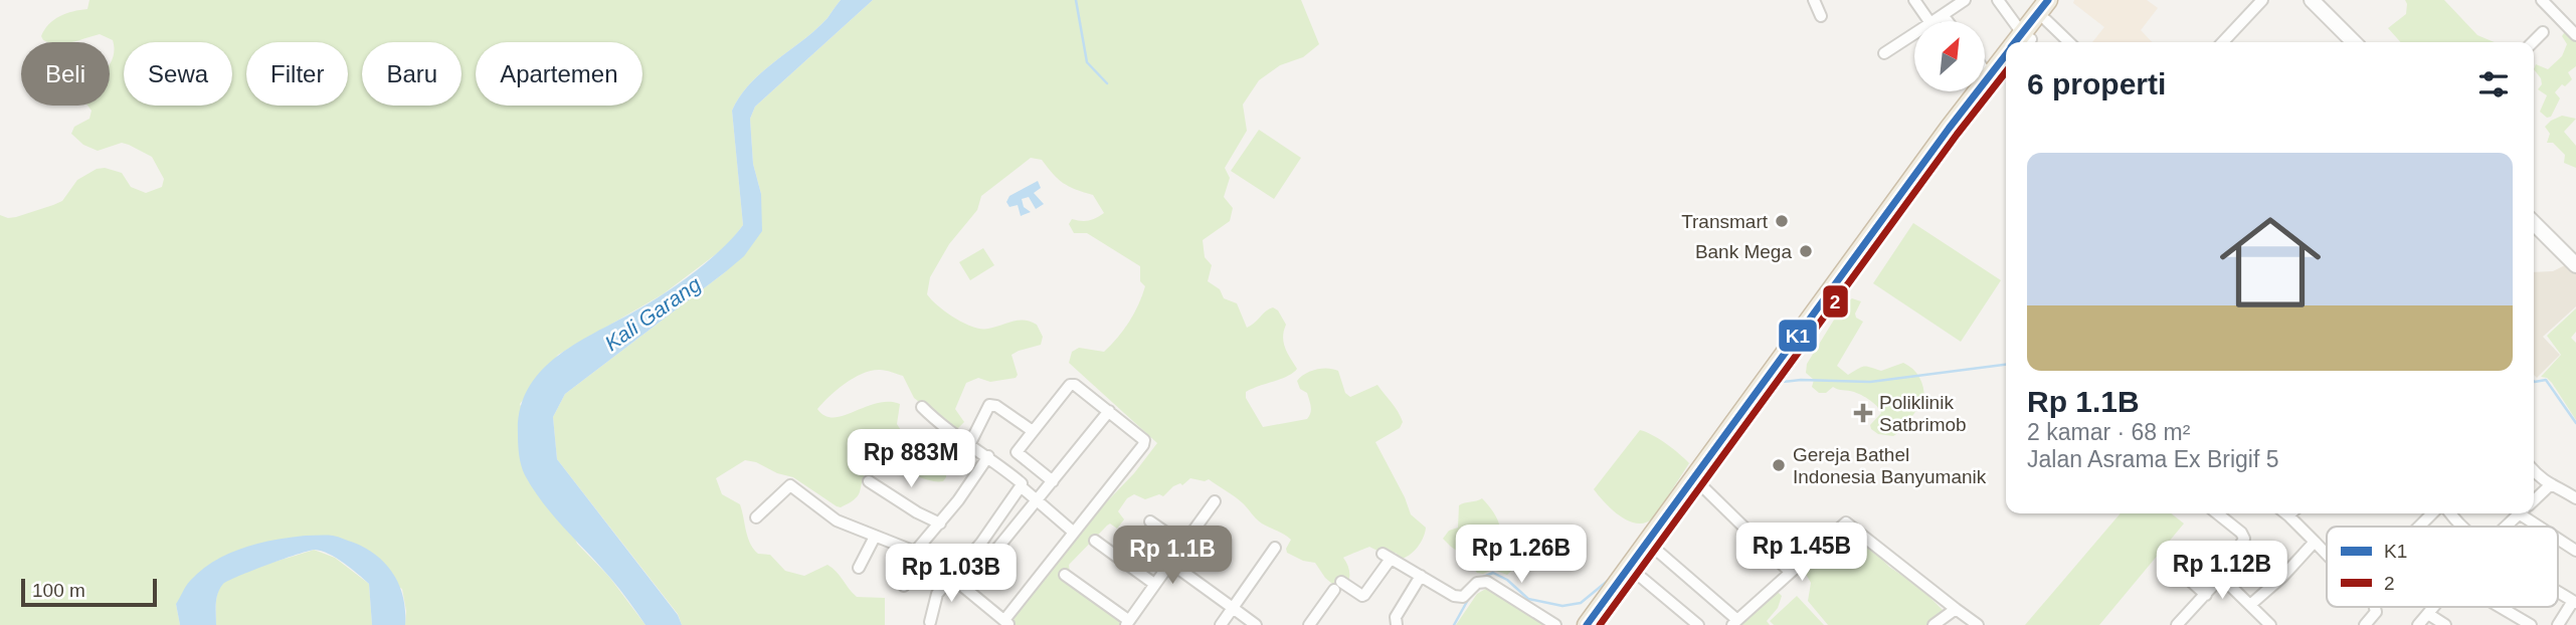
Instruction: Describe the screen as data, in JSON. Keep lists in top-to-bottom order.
{
  "water": ["Kali Garang"],
  "places": {
    "other": ["Transmart", "Bank Mega", "Gereja Bathel Indonesia Banyumanik"],
    "health": ["Poliklinik Satbrimob"]
  },
  "lines": ["transit line K1", "transit line 2"],
  "legend": ["K1", "2"],
  "scale_bar": "100 m",
  "north": "top right",
  "page": {
    "chip": [
      "Beli",
      "Sewa",
      "Filter",
      "Baru",
      "Apartemen"
    ],
    "heading": "6 properti",
    "list": [
      {
        "name": "Rp 1.1B",
        "note": "2 kamar · 68 m² · Jalan Asrama Ex Brigif 5"
      }
    ],
    "price": [
      "Rp 883M",
      "Rp 1.45B",
      "Rp 1.26B",
      "Rp 1.1B",
      "Rp 1.12B",
      "Rp 1.03B"
    ],
    "scale": "100 m"
  }
}
